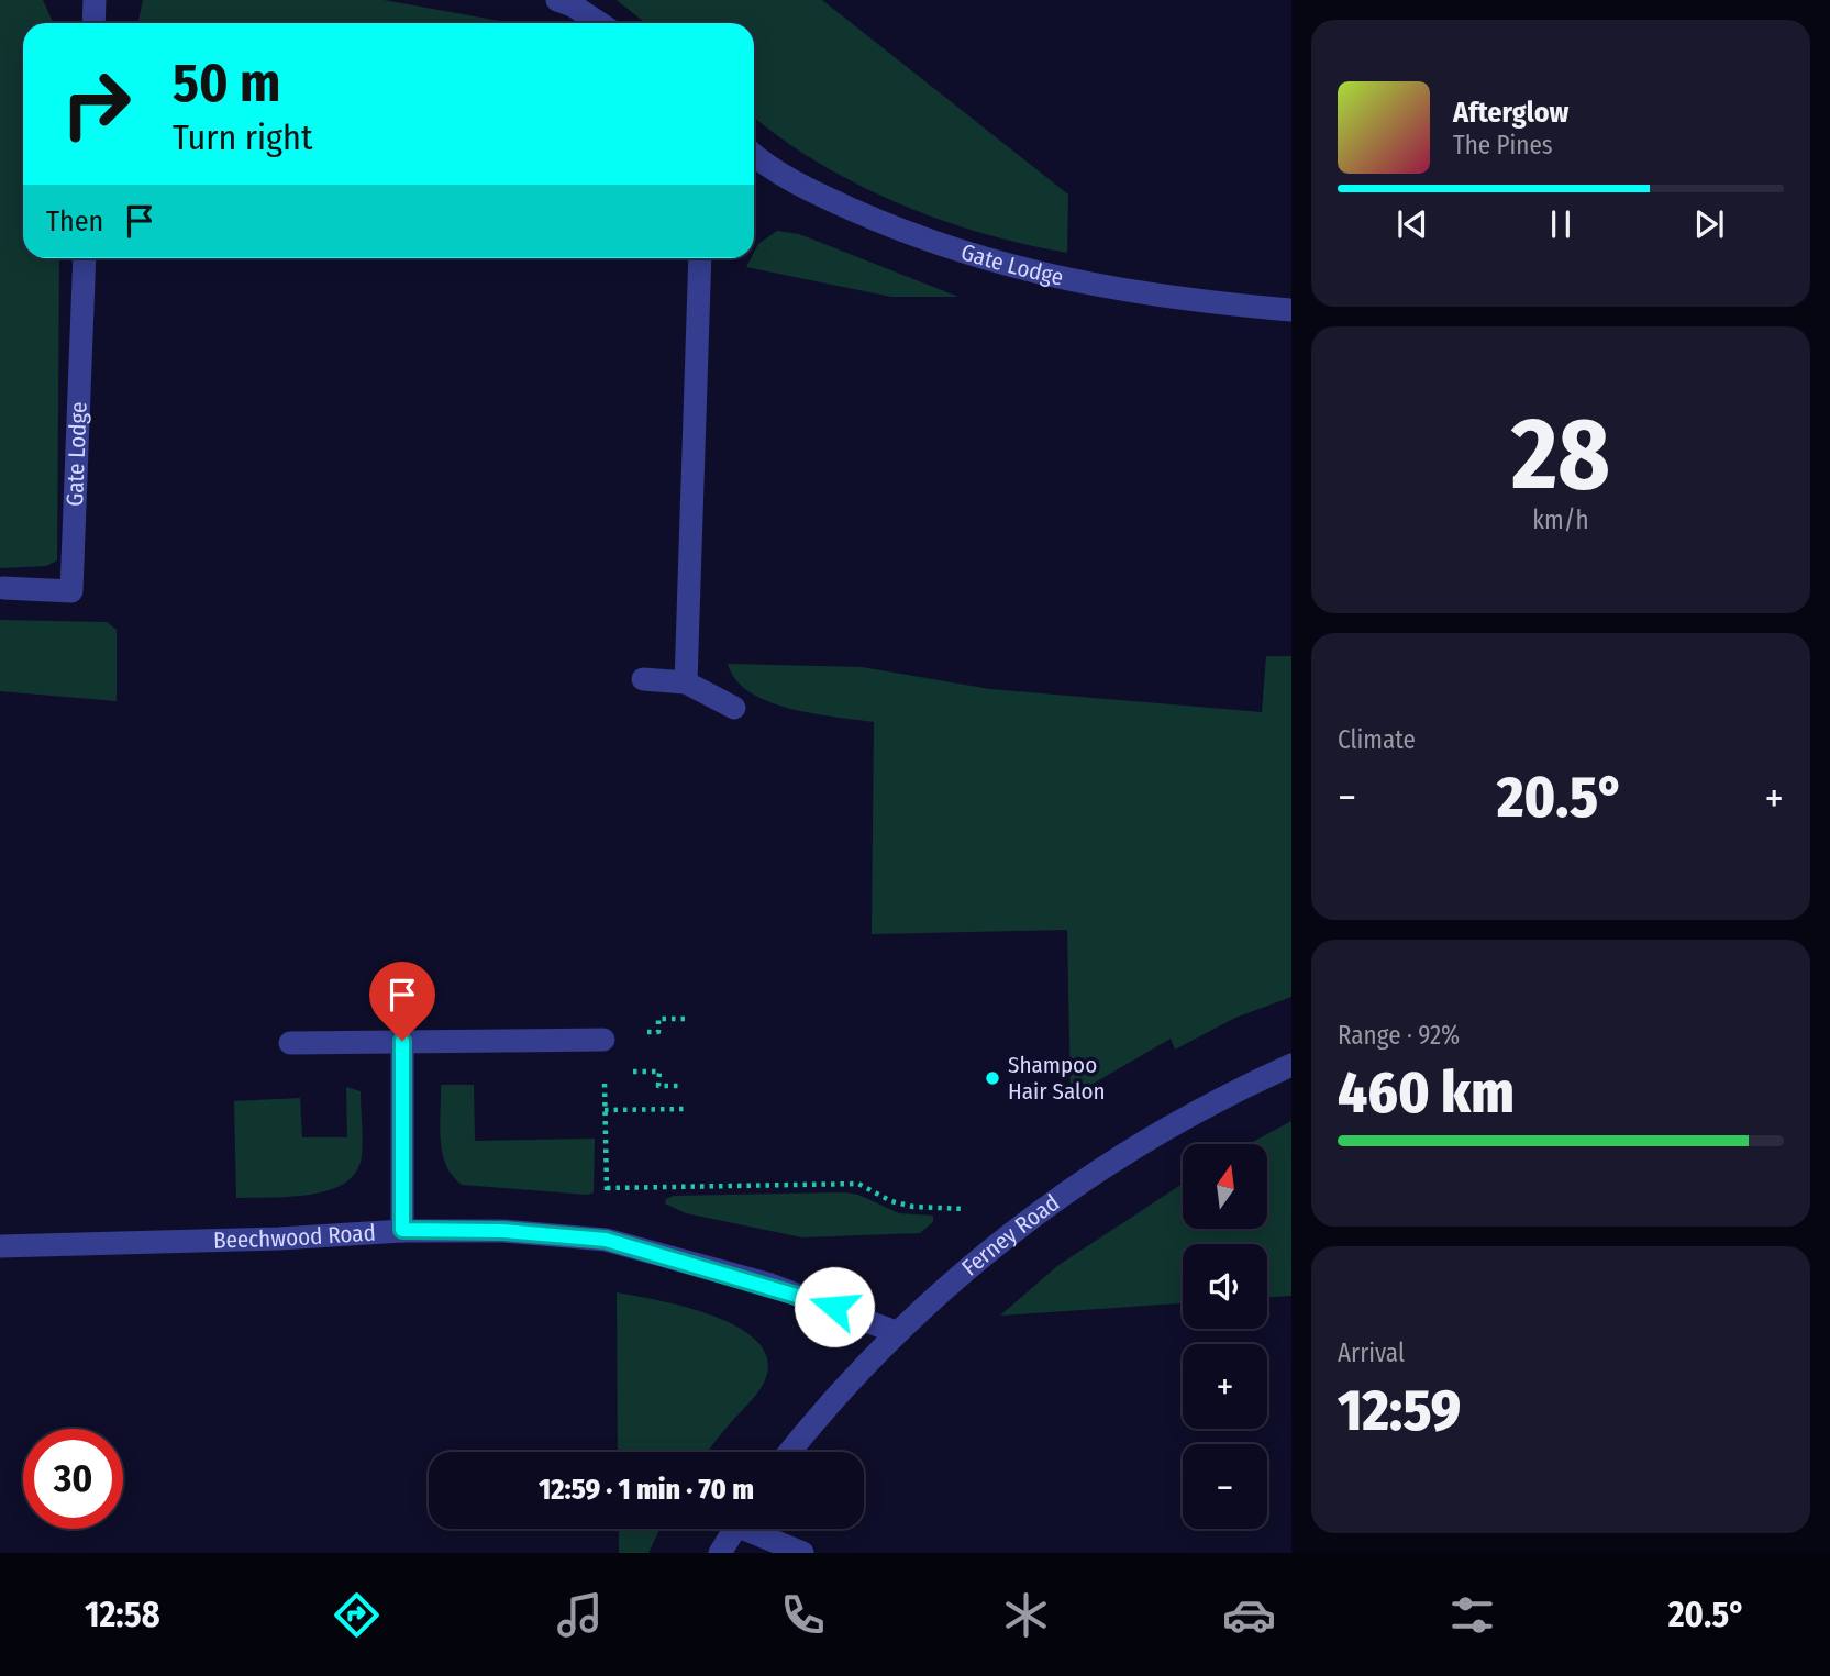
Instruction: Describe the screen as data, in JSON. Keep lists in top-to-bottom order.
{
  "streets": {
    "street": ["Gate Lodge", "Ferney Road", "Beechwood Road"]
  },
  "crossings": [
    ["Ferney Road", "Beechwood Road"]
  ],
  "places": ["Shampoo Hair Salon"],
  "north": "top",
  "page": {
    "turn": ["50 m", "Turn right"],
    "song": ["Afterglow", "The Pines"],
    "then": "Then",
    "tile": [
      ["28", "km/h"],
      "Climate",
      ["Range · 92%", "460 km"],
      ["Arrival", "12:59"]
    ],
    "heat": ["−", "20.5°", "+"],
    "map_buttons": ["+", "−"],
    "limit": "30",
    "trip": "12:59 · 1 min · 70 m",
    "tabs": ["12:58", "20.5°"]
  }
}
